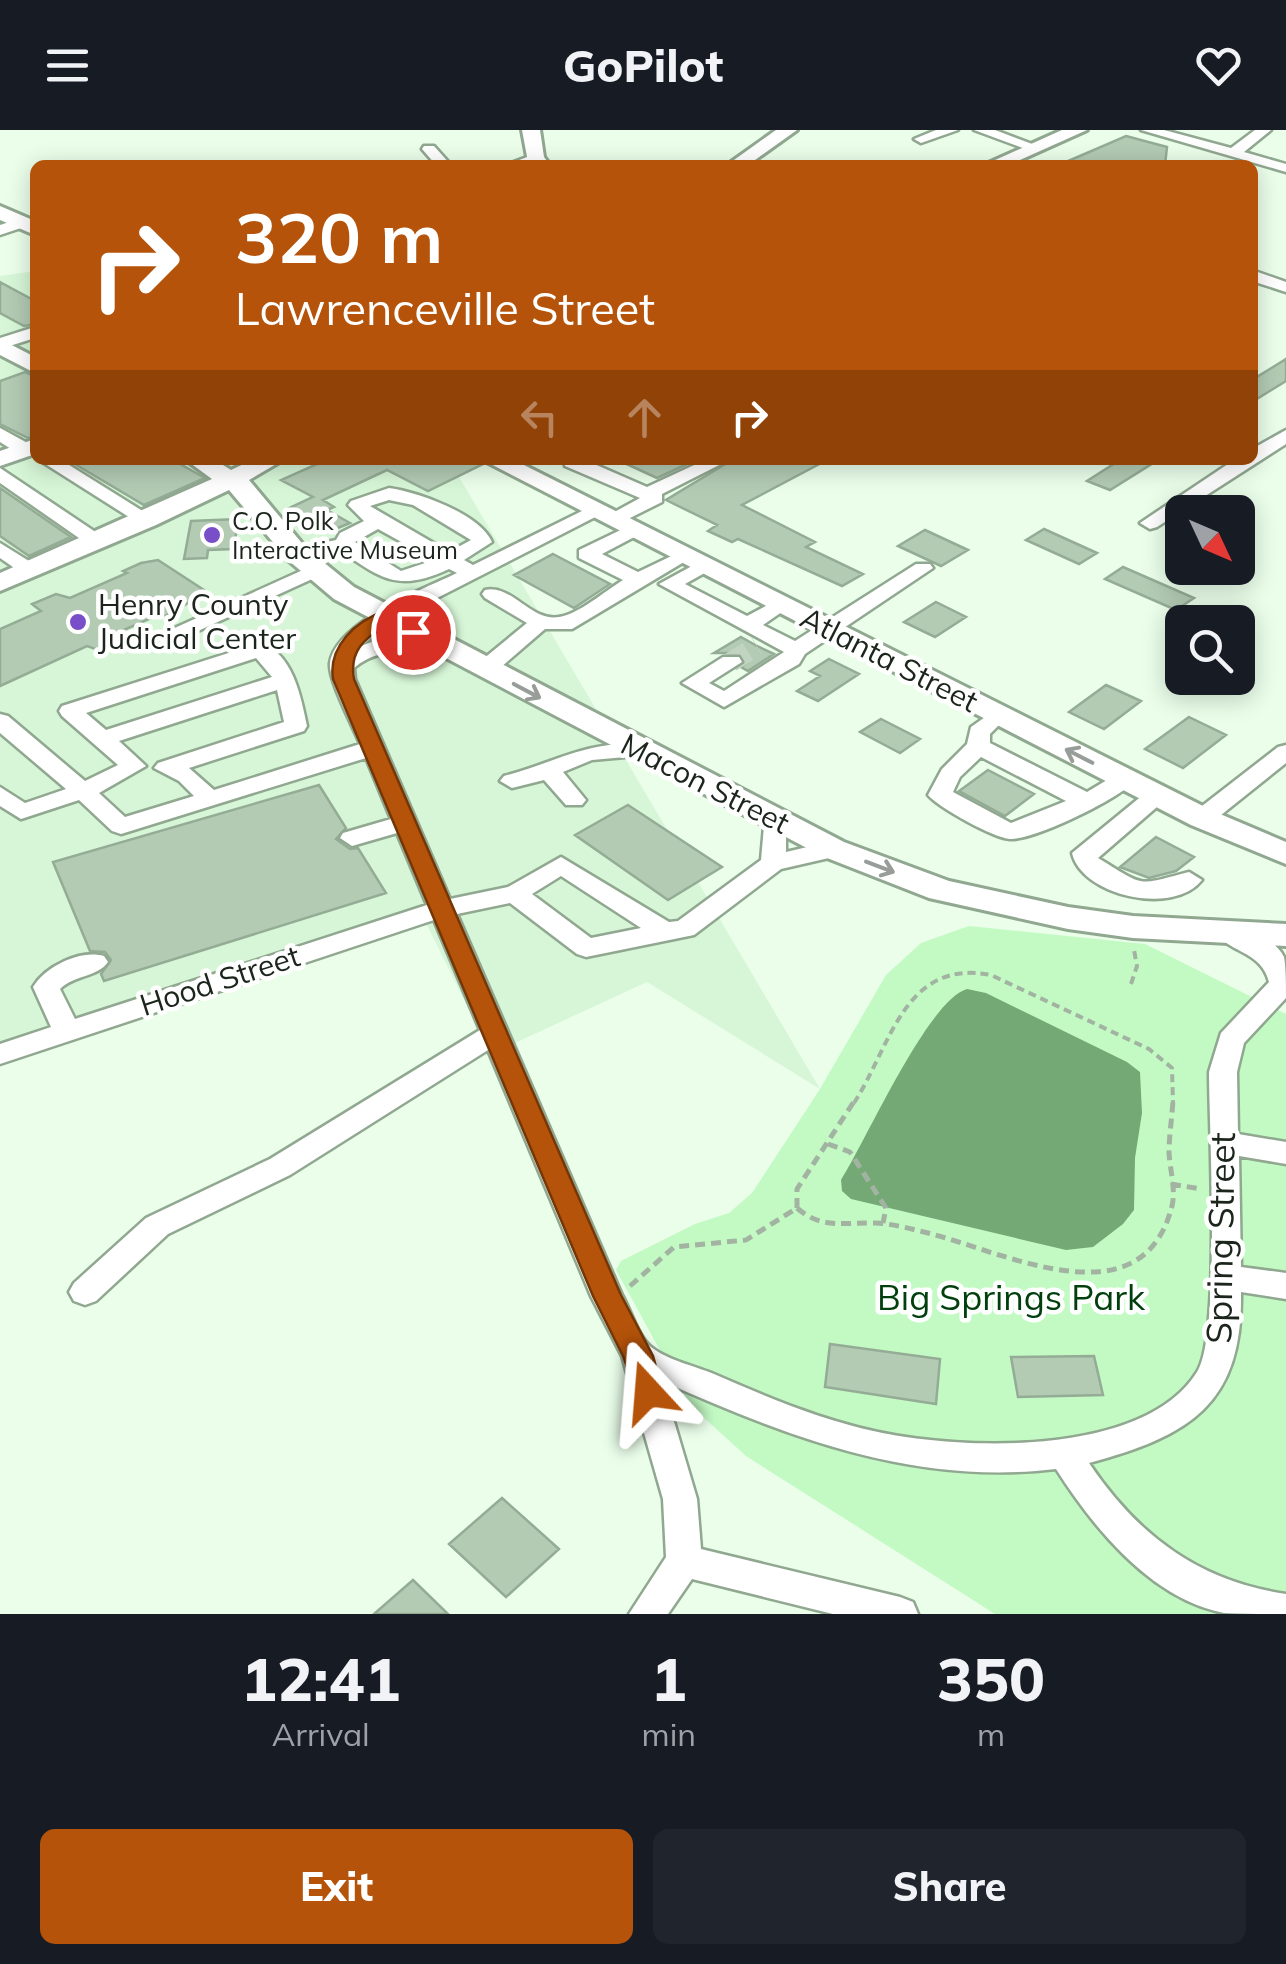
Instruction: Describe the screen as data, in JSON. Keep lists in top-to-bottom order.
{
  "streets": {
    "main road": ["Atlanta Street", "Macon Street"],
    "street": ["Hood Street", "Spring Street"]
  },
  "crossings": [
    ["Macon Street", "Spring Street"]
  ],
  "one_way": ["Macon Street"],
  "parks": ["Big Springs Park"],
  "places": ["C.O. Polk Interactive Museum", "Henry County Judicial Center"],
  "north": "bottom right",
  "page": {
    "header": "GoPilot",
    "turn": ["320 m", "Lawrenceville Street"],
    "eta": [
      "12:41",
      "Arrival",
      "1",
      "min",
      "350",
      "m"
    ],
    "buttons": ["Exit", "Share"]
  }
}
